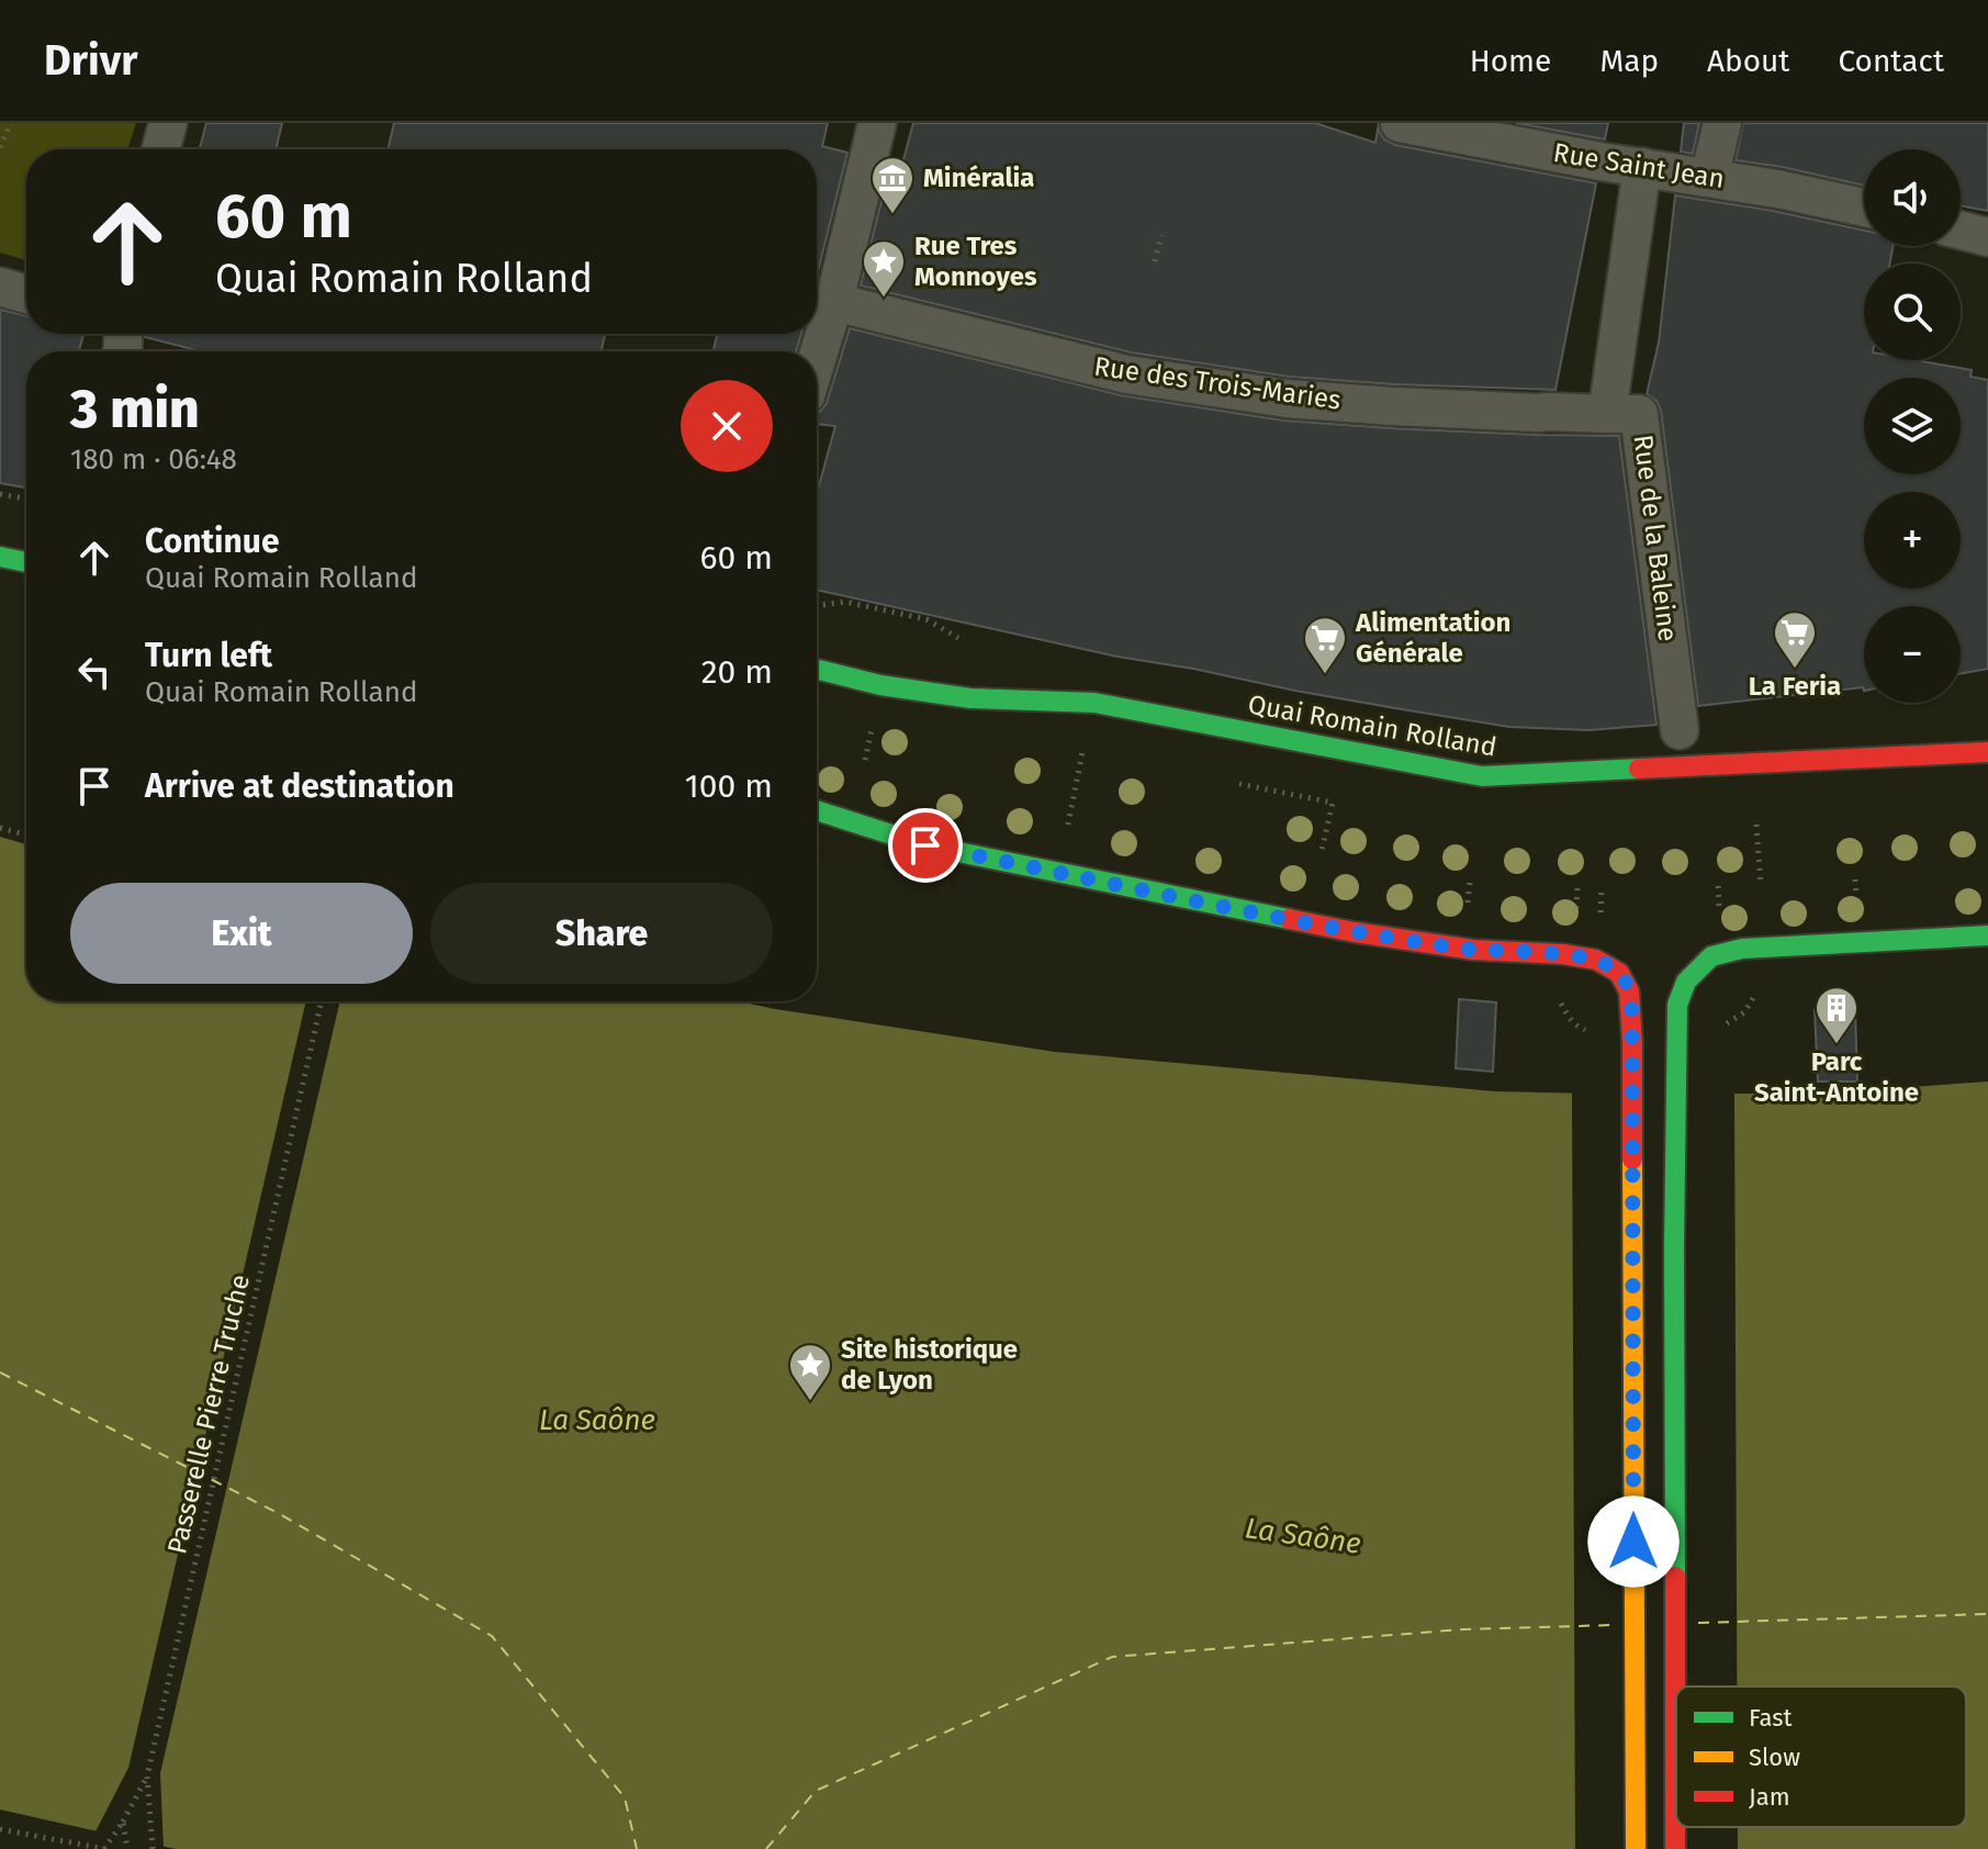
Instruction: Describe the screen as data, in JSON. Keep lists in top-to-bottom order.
{
  "streets": {
    "main road": ["Quai Romain Rolland"],
    "street": ["Rue Saint Jean", "Rue des Trois-Maries", "Rue de la Baleine"],
    "path": ["Passerelle Pierre Truche"]
  },
  "crossings": [
    ["Rue Saint Jean", "Rue de la Baleine"],
    ["Rue des Trois-Maries", "Rue de la Baleine"]
  ],
  "water": ["La Saône"],
  "places": {
    "museum": ["Minéralia"],
    "place": ["Rue Tres Monnoyes", "Site historique de Lyon"],
    "supermarket": ["La Feria", "Alimentation Générale"],
    "building": ["Parc Saint-Antoine"]
  },
  "legend": ["Fast", "Slow", "Jam"],
  "page": {
    "header": "Drivr",
    "nav": [
      "Home",
      "Map",
      "About",
      "Contact"
    ],
    "map_buttons": ["+", "−"],
    "turn": ["60 m", "Quai Romain Rolland"],
    "heading": ["3 min", "180 m · 06:48"],
    "list": [
      {
        "name": "Continue",
        "note": "Quai Romain Rolland",
        "value": "60 m"
      },
      {
        "name": "Turn left",
        "note": "Quai Romain Rolland",
        "value": "20 m"
      },
      {
        "name": "Arrive at destination",
        "value": "100 m"
      }
    ],
    "buttons": ["Exit", "Share"]
  }
}
